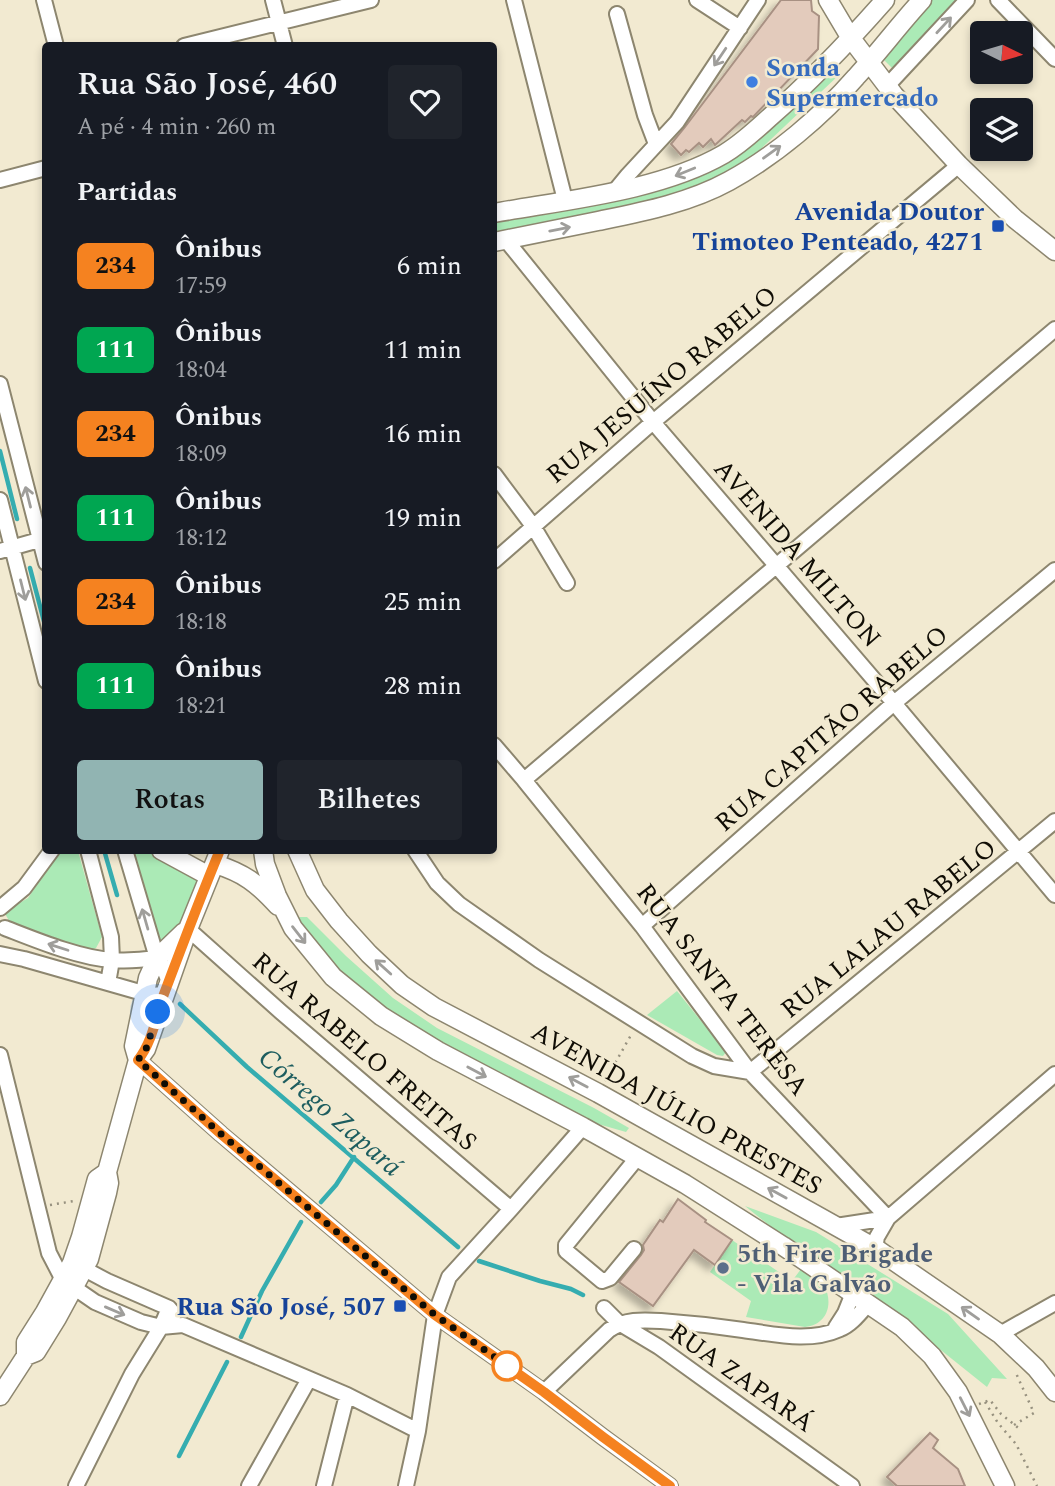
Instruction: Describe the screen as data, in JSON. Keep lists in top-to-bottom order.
{
  "streets": {
    "main road": ["AVENIDA JÚLIO PRESTES"],
    "street": [
      "RUA JESUÍNO RABELO",
      "AVENIDA MILTON",
      "RUA CAPITÃO RABELO",
      "RUA LALAU RABELO",
      "RUA SANTA TERESA",
      "RUA RABELO FREITAS",
      "RUA ZAPARÁ"
    ]
  },
  "crossings": [
    ["RUA JESUÍNO RABELO", "AVENIDA MILTON"],
    ["AVENIDA MILTON", "RUA CAPITÃO RABELO"],
    ["AVENIDA MILTON", "RUA LALAU RABELO"],
    ["RUA CAPITÃO RABELO", "RUA SANTA TERESA"],
    ["RUA LALAU RABELO", "RUA SANTA TERESA"]
  ],
  "water": ["Córrego Zapará"],
  "places": {
    "other": ["Sonda Supermercado", "5th Fire Brigade - Vila Galvão"],
    "transit": ["Avenida Doutor Timoteo Penteado, 4271", "Rua São José, 507"]
  },
  "lines": ["bus line 234"],
  "north": "right",
  "page": {
    "heading": [
      ["Rua São José, 460", "A pé · 4 min · 260 m"],
      "Partidas"
    ],
    "list": [
      {
        "mark": "234",
        "name": "Ônibus",
        "note": "17:59",
        "value": "6 min"
      },
      {
        "mark": "111",
        "name": "Ônibus",
        "note": "18:04",
        "value": "11 min"
      },
      {
        "mark": "234",
        "name": "Ônibus",
        "note": "18:09",
        "value": "16 min"
      },
      {
        "mark": "111",
        "name": "Ônibus",
        "note": "18:12",
        "value": "19 min"
      },
      {
        "mark": "234",
        "name": "Ônibus",
        "note": "18:18",
        "value": "25 min"
      },
      {
        "mark": "111",
        "name": "Ônibus",
        "note": "18:21",
        "value": "28 min"
      }
    ],
    "buttons": ["Rotas", "Bilhetes"]
  }
}
